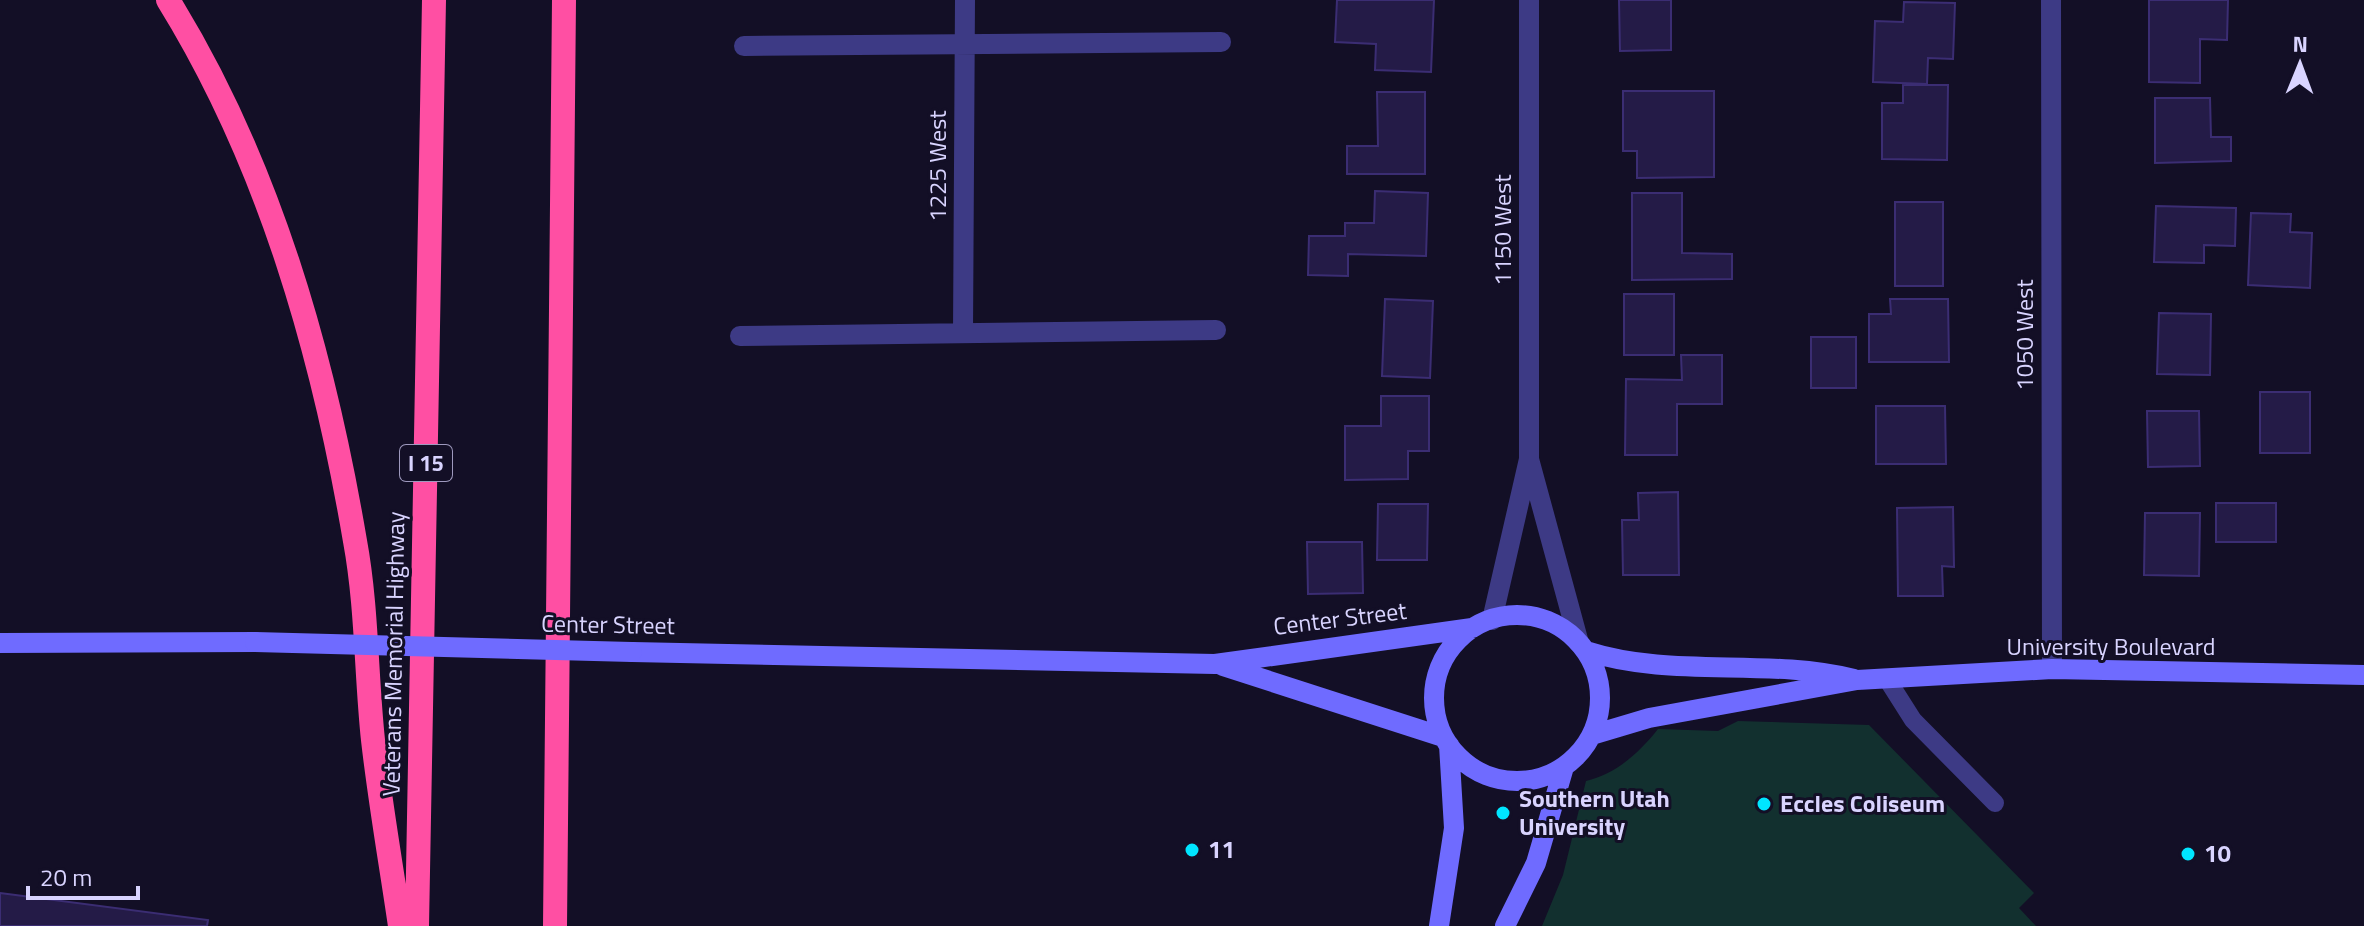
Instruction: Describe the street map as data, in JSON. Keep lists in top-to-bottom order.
{
  "streets": {
    "highway": ["I 15", "Veterans Memorial Highway"],
    "main road": ["Center Street", "University Boulevard"],
    "street": ["1225 West", "1150 West", "1050 West"]
  },
  "crossings": [
    ["1150 West", "Center Street"],
    ["1150 West", "University Boulevard"],
    ["1050 West", "University Boulevard"],
    ["Center Street", "University Boulevard"]
  ],
  "places": [
    "Eccles Coliseum",
    "Southern Utah University",
    "11",
    "10"
  ],
  "scale_bar": "20 m",
  "north": "top"
}
